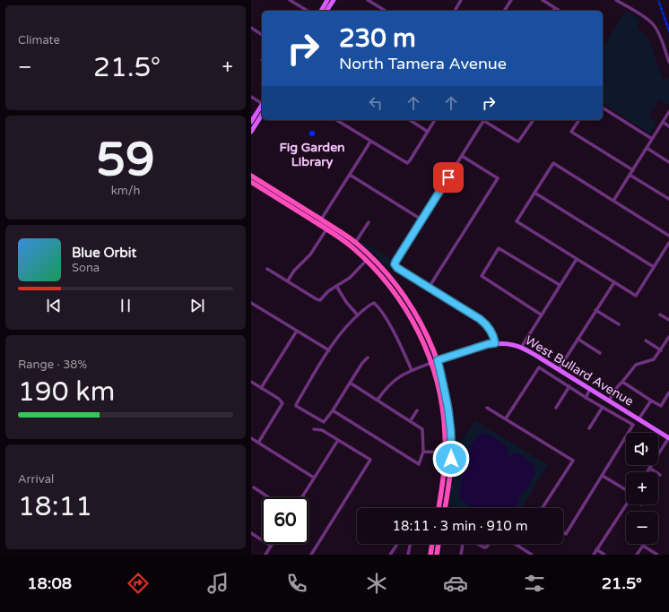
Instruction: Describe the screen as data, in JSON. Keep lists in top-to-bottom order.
{
  "streets": {
    "street": ["West Bullard Avenue"]
  },
  "places": ["Fig Garden Library"],
  "page": {
    "tile": [
      "Climate",
      ["59", "km/h"],
      ["Range · 38%", "190 km"],
      ["Arrival", "18:11"]
    ],
    "turn": ["230 m", "North Tamera Avenue"],
    "heat": ["−", "21.5°", "+"],
    "song": ["Blue Orbit", "Sona"],
    "map_buttons": ["+", "−"],
    "limit": "60",
    "trip": "18:11 · 3 min · 910 m",
    "tabs": ["18:08", "21.5°"]
  }
}
